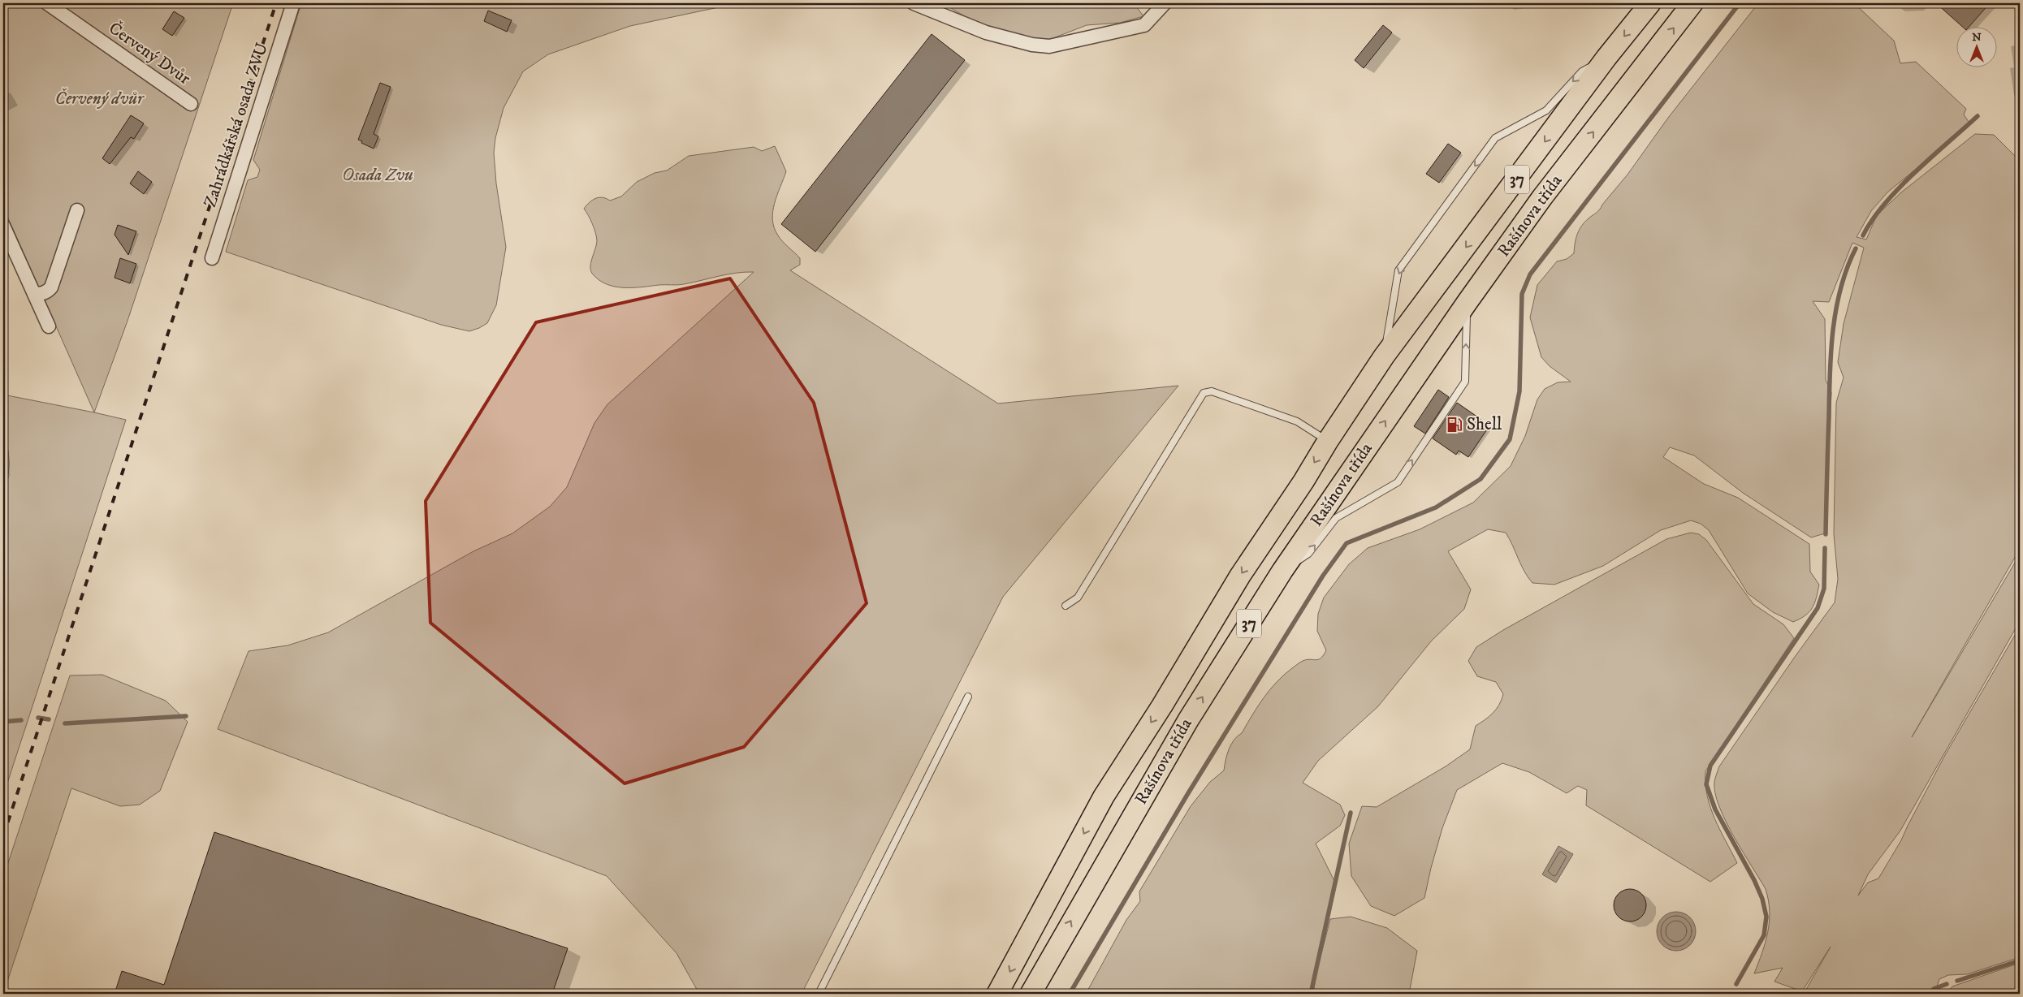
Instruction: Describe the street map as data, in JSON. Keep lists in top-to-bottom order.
{
  "streets": {
    "main road": ["37", "Rašínova třída"],
    "street": ["Červený Dvůr", "Zahrádkářská osada ZVU"]
  },
  "parks": ["Červený dvůr", "Osada Zvu"],
  "places": {
    "fuel station": ["Shell"]
  },
  "north": "top"
}
